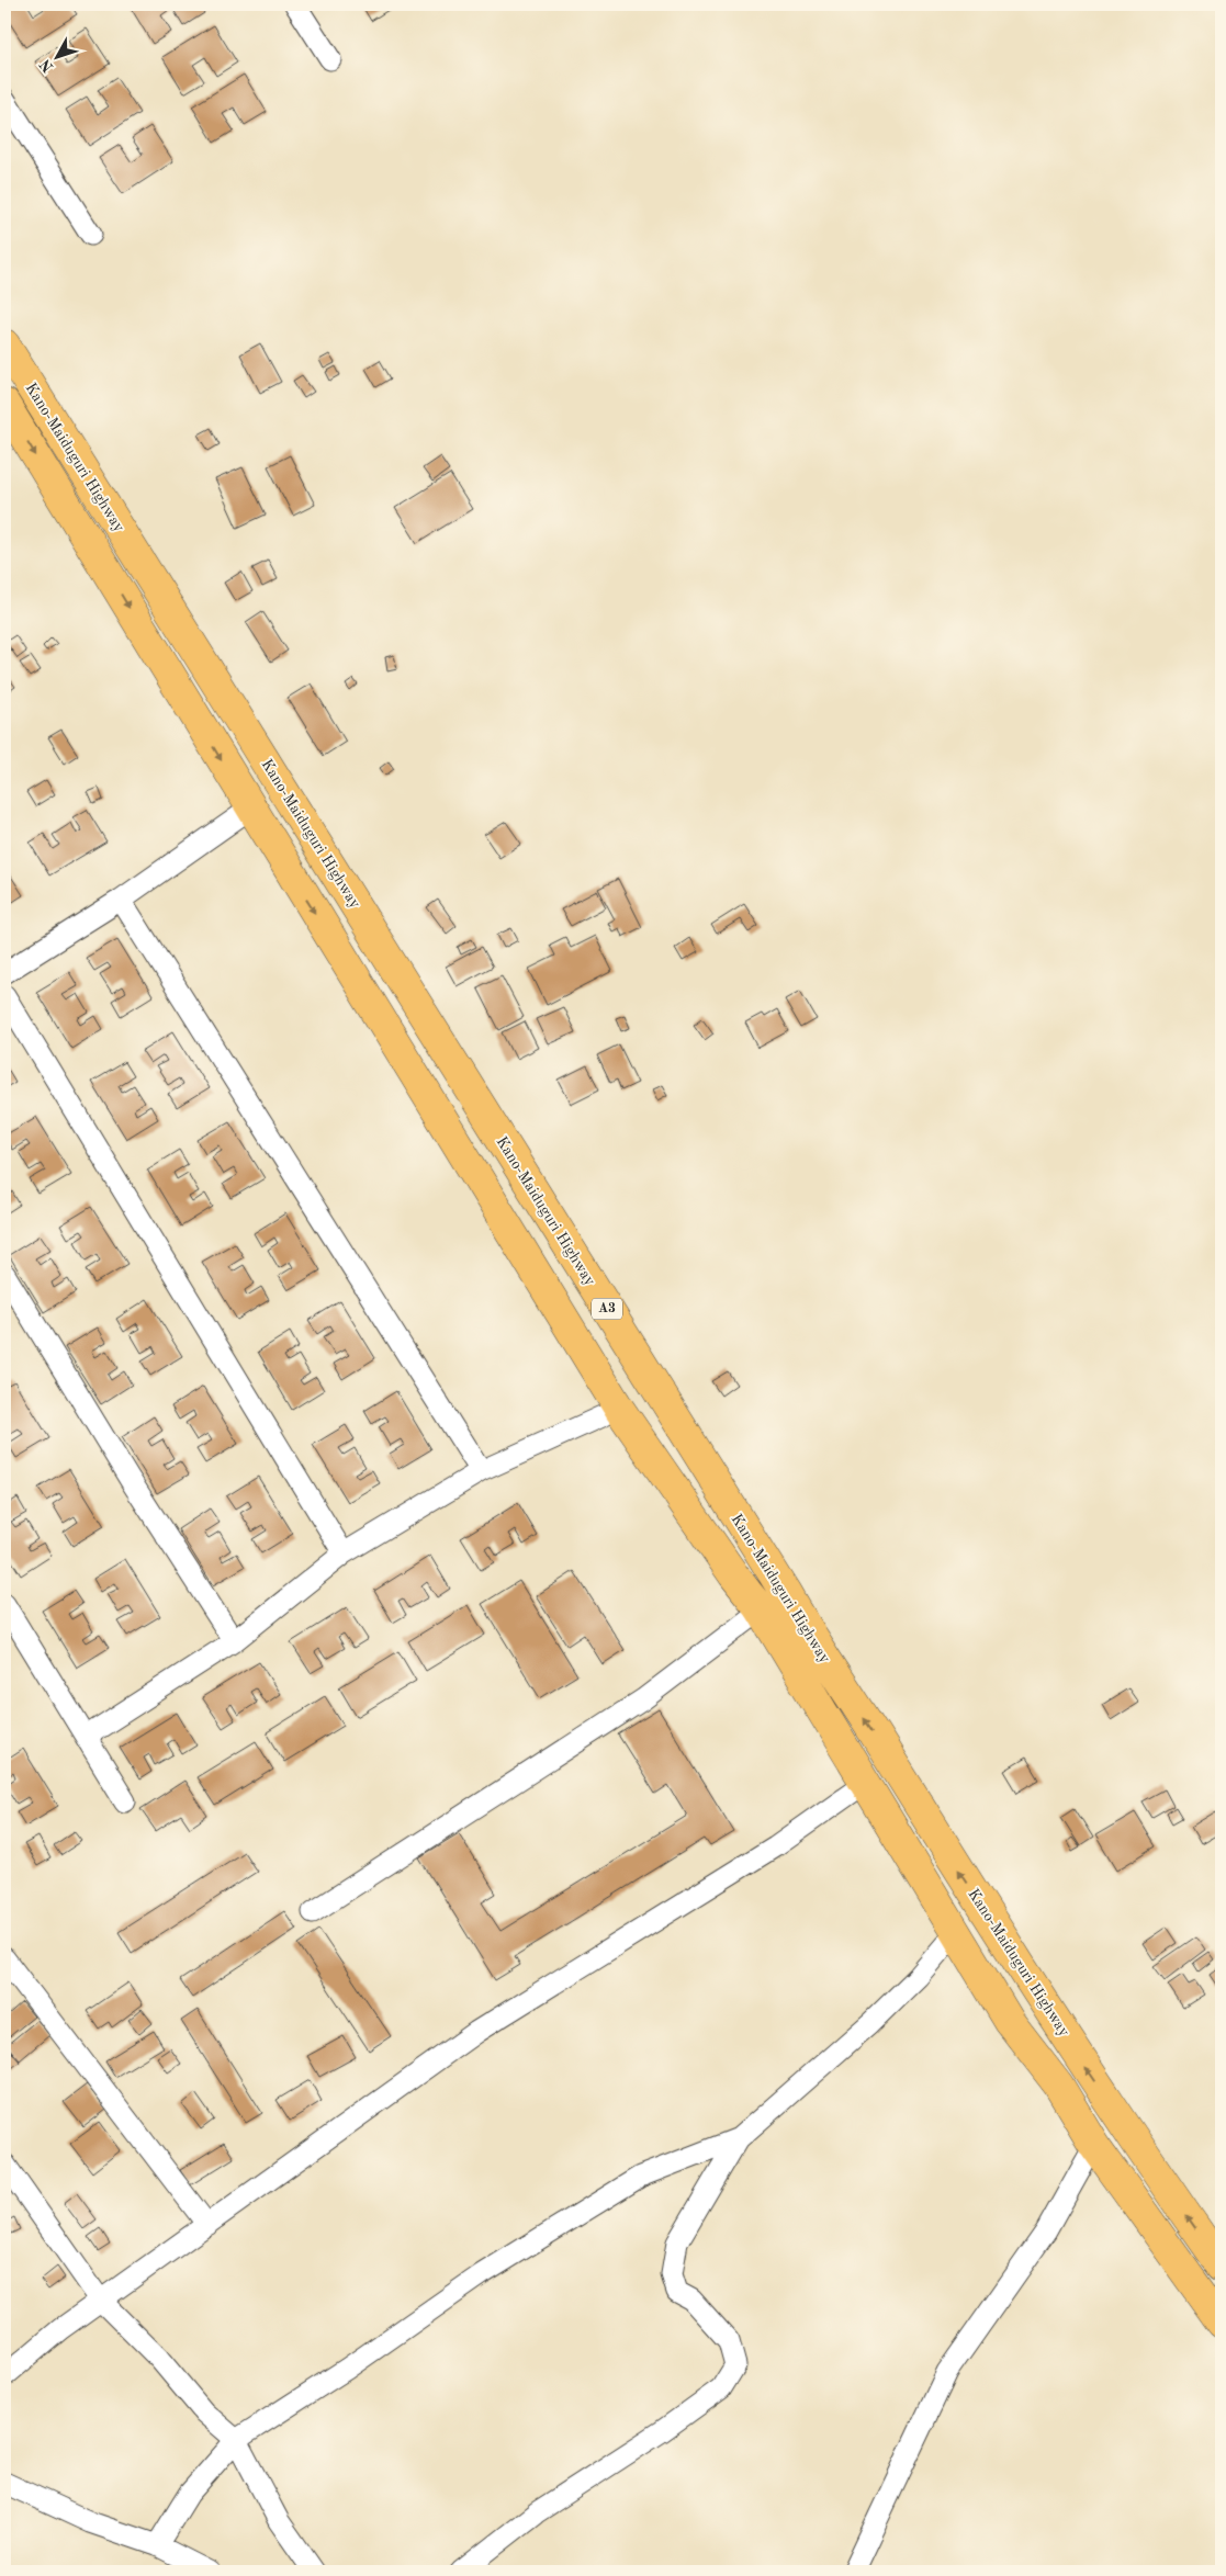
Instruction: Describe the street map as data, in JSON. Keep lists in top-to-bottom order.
{
  "streets": {
    "highway": ["Kano-Maiduguri Highway", "A3"]
  },
  "north": "bottom left"
}
